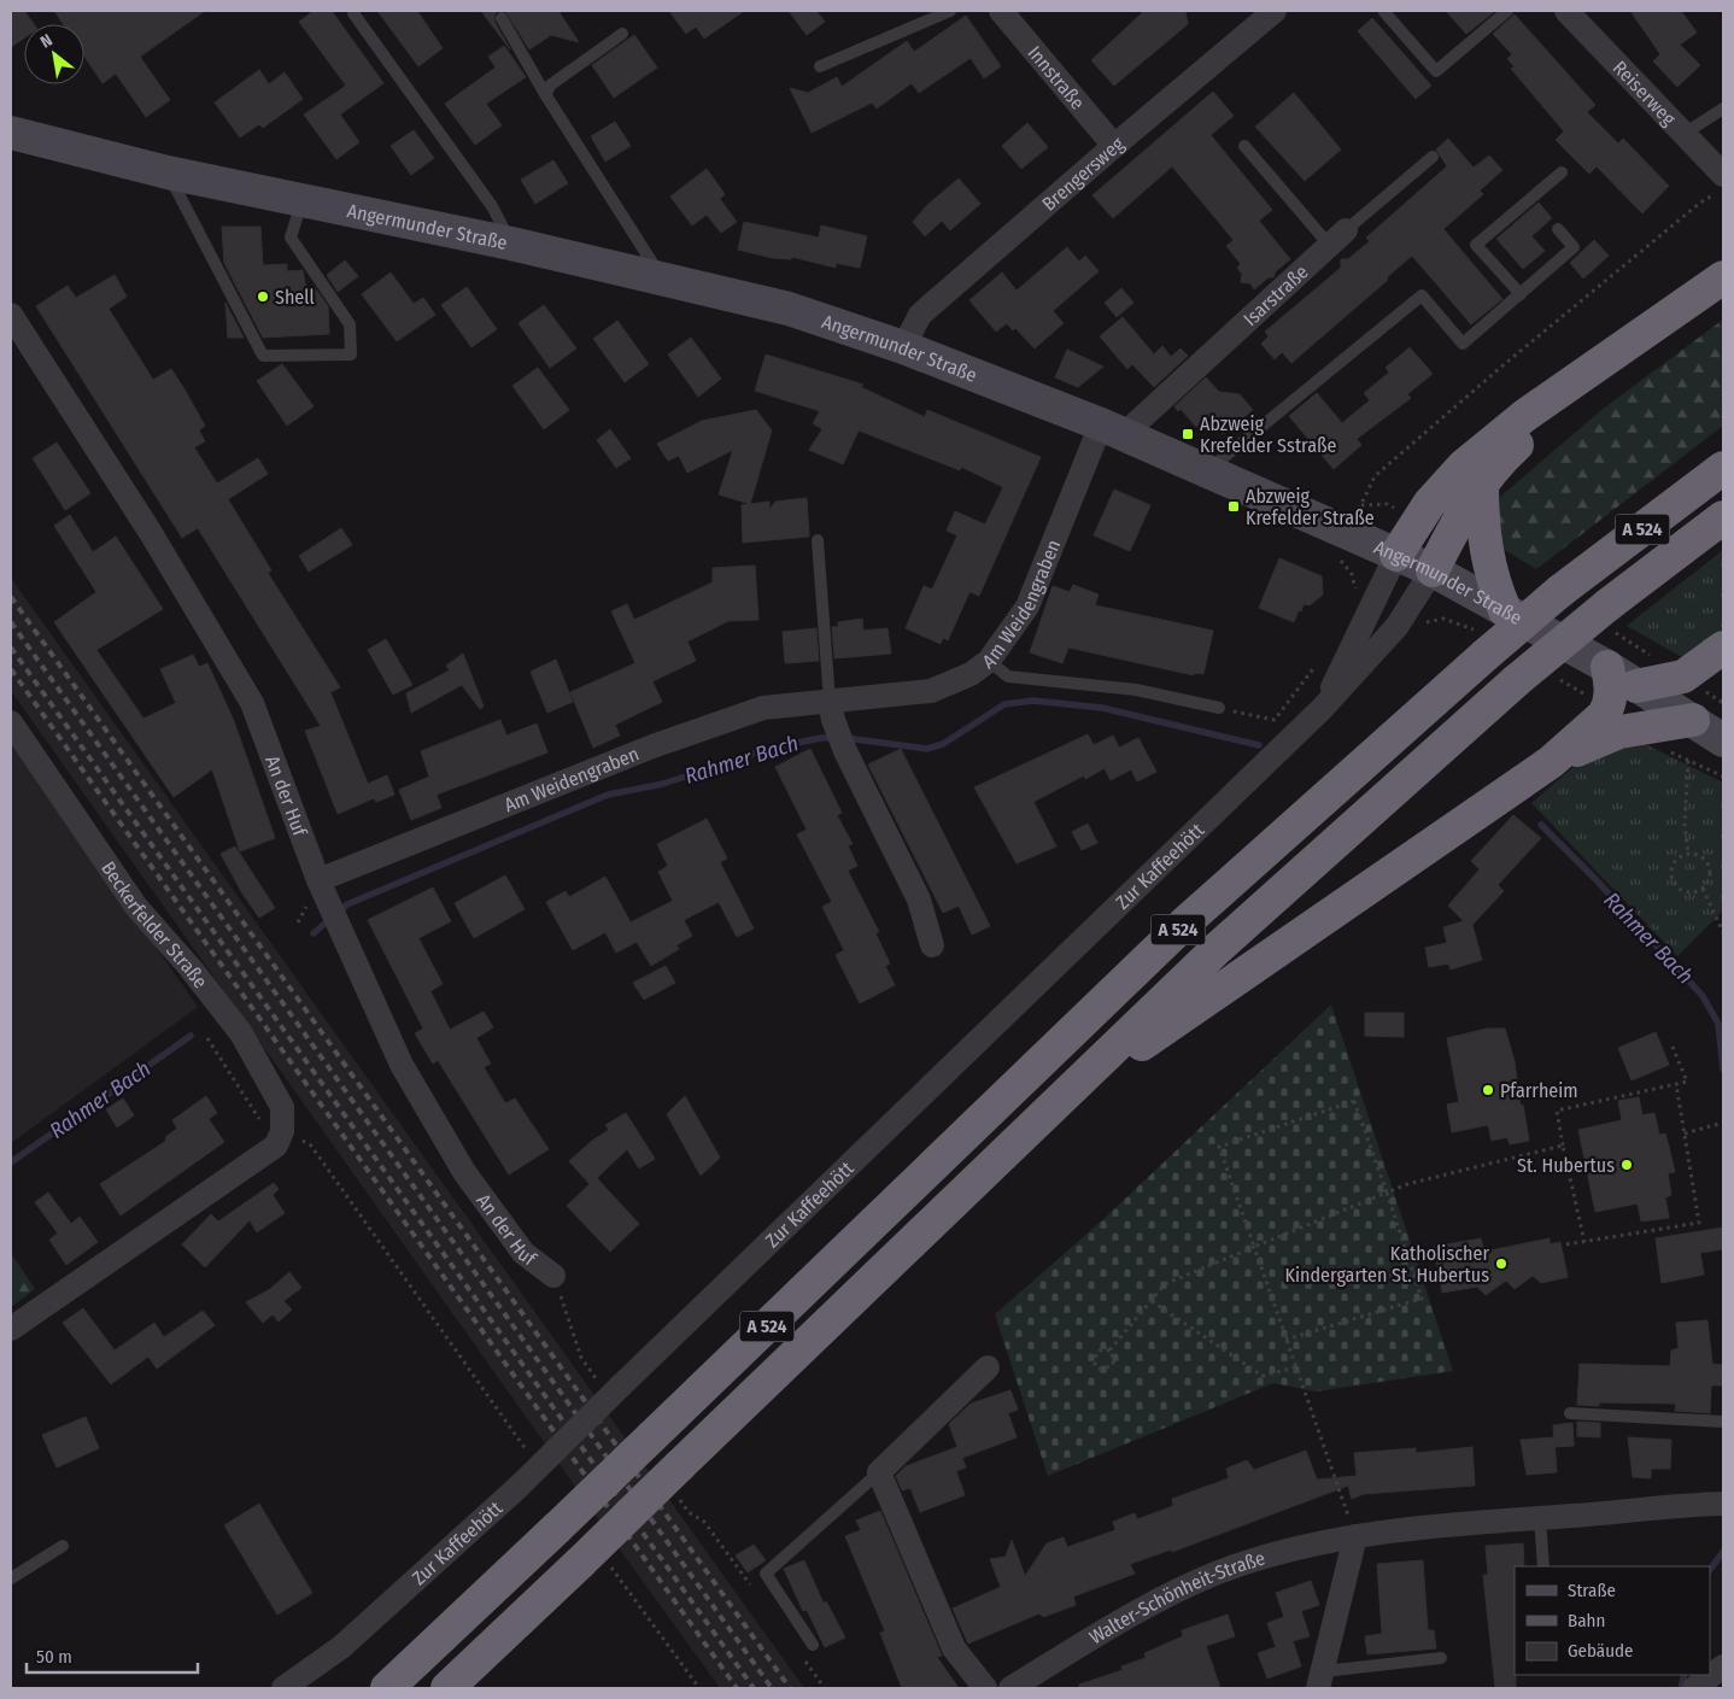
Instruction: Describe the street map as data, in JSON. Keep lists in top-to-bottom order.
{
  "streets": {
    "highway": ["A 524"],
    "main road": ["Angermunder Straße"],
    "street": [
      "Innstraße",
      "Reiserweg",
      "Brengersweg",
      "Isarstraße",
      "Am Weidengraben",
      "An der Huf",
      "Zur Kaffeehött",
      "Beckerfelder Straße",
      "Walter-Schönheit-Straße"
    ]
  },
  "crossings": [
    ["Innstraße", "Brengersweg"],
    ["Brengersweg", "Angermunder Straße"],
    ["Angermunder Straße", "Isarstraße"],
    ["Angermunder Straße", "Am Weidengraben"],
    ["Angermunder Straße", "Zur Kaffeehött"],
    ["Isarstraße", "Am Weidengraben"],
    ["Am Weidengraben", "An der Huf"]
  ],
  "water": ["Rahmer Bach"],
  "places": {
    "other": [
      "Shell",
      "Pfarrheim",
      "St. Hubertus",
      "Katholischer Kindergarten St. Hubertus"
    ],
    "transit": ["Abzweig Krefelder Sstraße", "Abzweig Krefelder Straße"]
  },
  "legend": ["Straße", "Bahn", "Gebäude"],
  "scale_bar": "50 m",
  "north": "top left"
}
